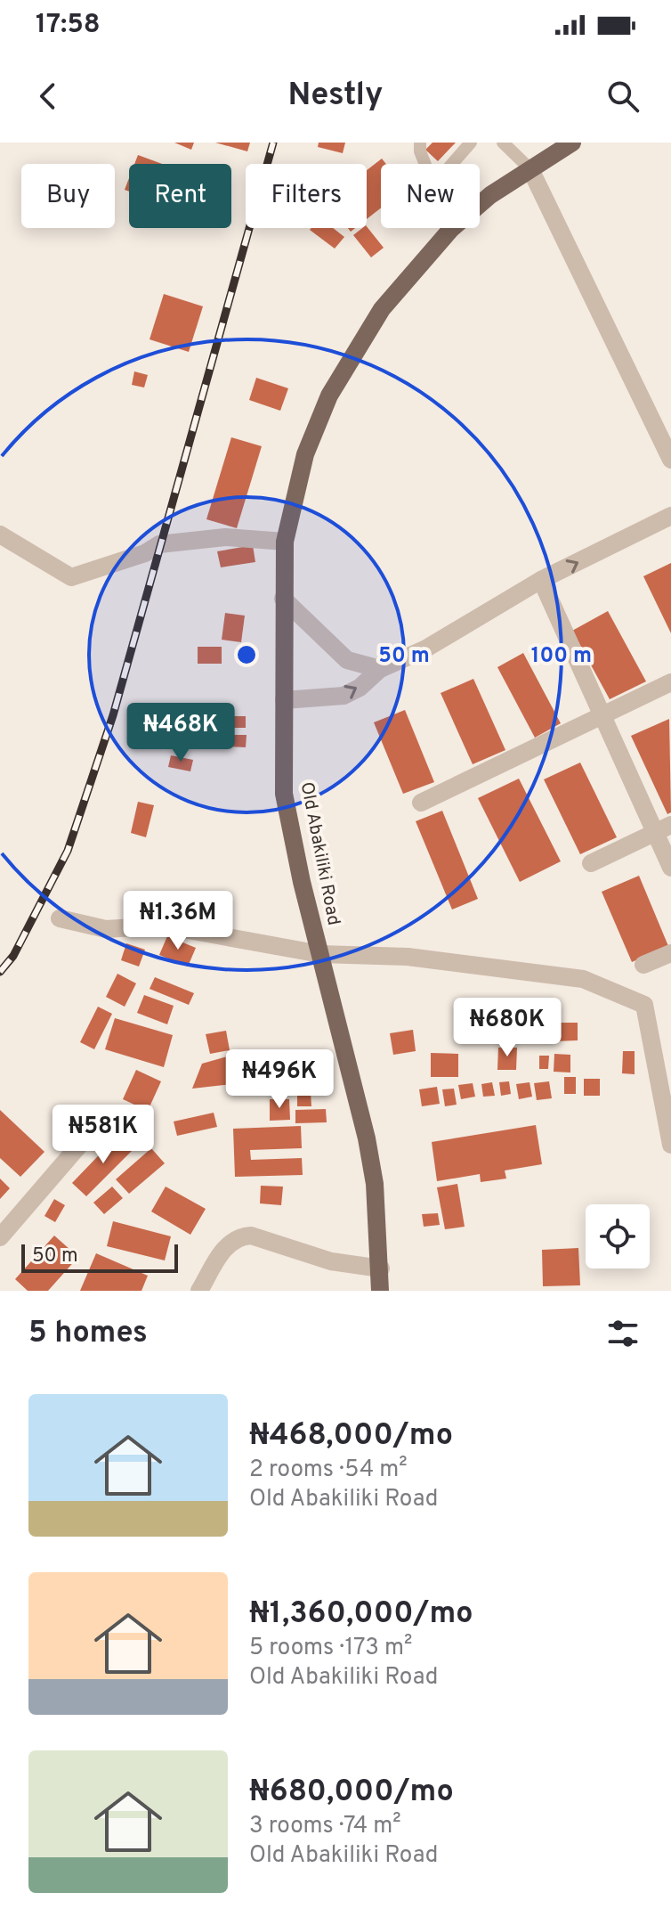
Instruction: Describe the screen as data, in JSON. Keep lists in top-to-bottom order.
{
  "streets": {
    "main road": ["Old Abakiliki Road"]
  },
  "scale_bar": "50 m",
  "page": {
    "status": "17:58",
    "header": "Nestly",
    "chip": [
      "Buy",
      "Rent",
      "Filters",
      "New"
    ],
    "price": [
      "₦468K",
      "₦1.36M",
      "₦680K",
      "₦496K",
      "₦581K"
    ],
    "scale": "50 m",
    "heading": "5 homes",
    "list": [
      {
        "name": "₦468,000/mo",
        "note": "2 rooms · 54 m² · Old Abakiliki Road"
      },
      {
        "name": "₦1,360,000/mo",
        "note": "5 rooms · 173 m² · Old Abakiliki Road"
      },
      {
        "name": "₦680,000/mo",
        "note": "3 rooms · 74 m² · Old Abakiliki Road"
      }
    ]
  },
  "rings": ["50 m", "100 m"]
}
